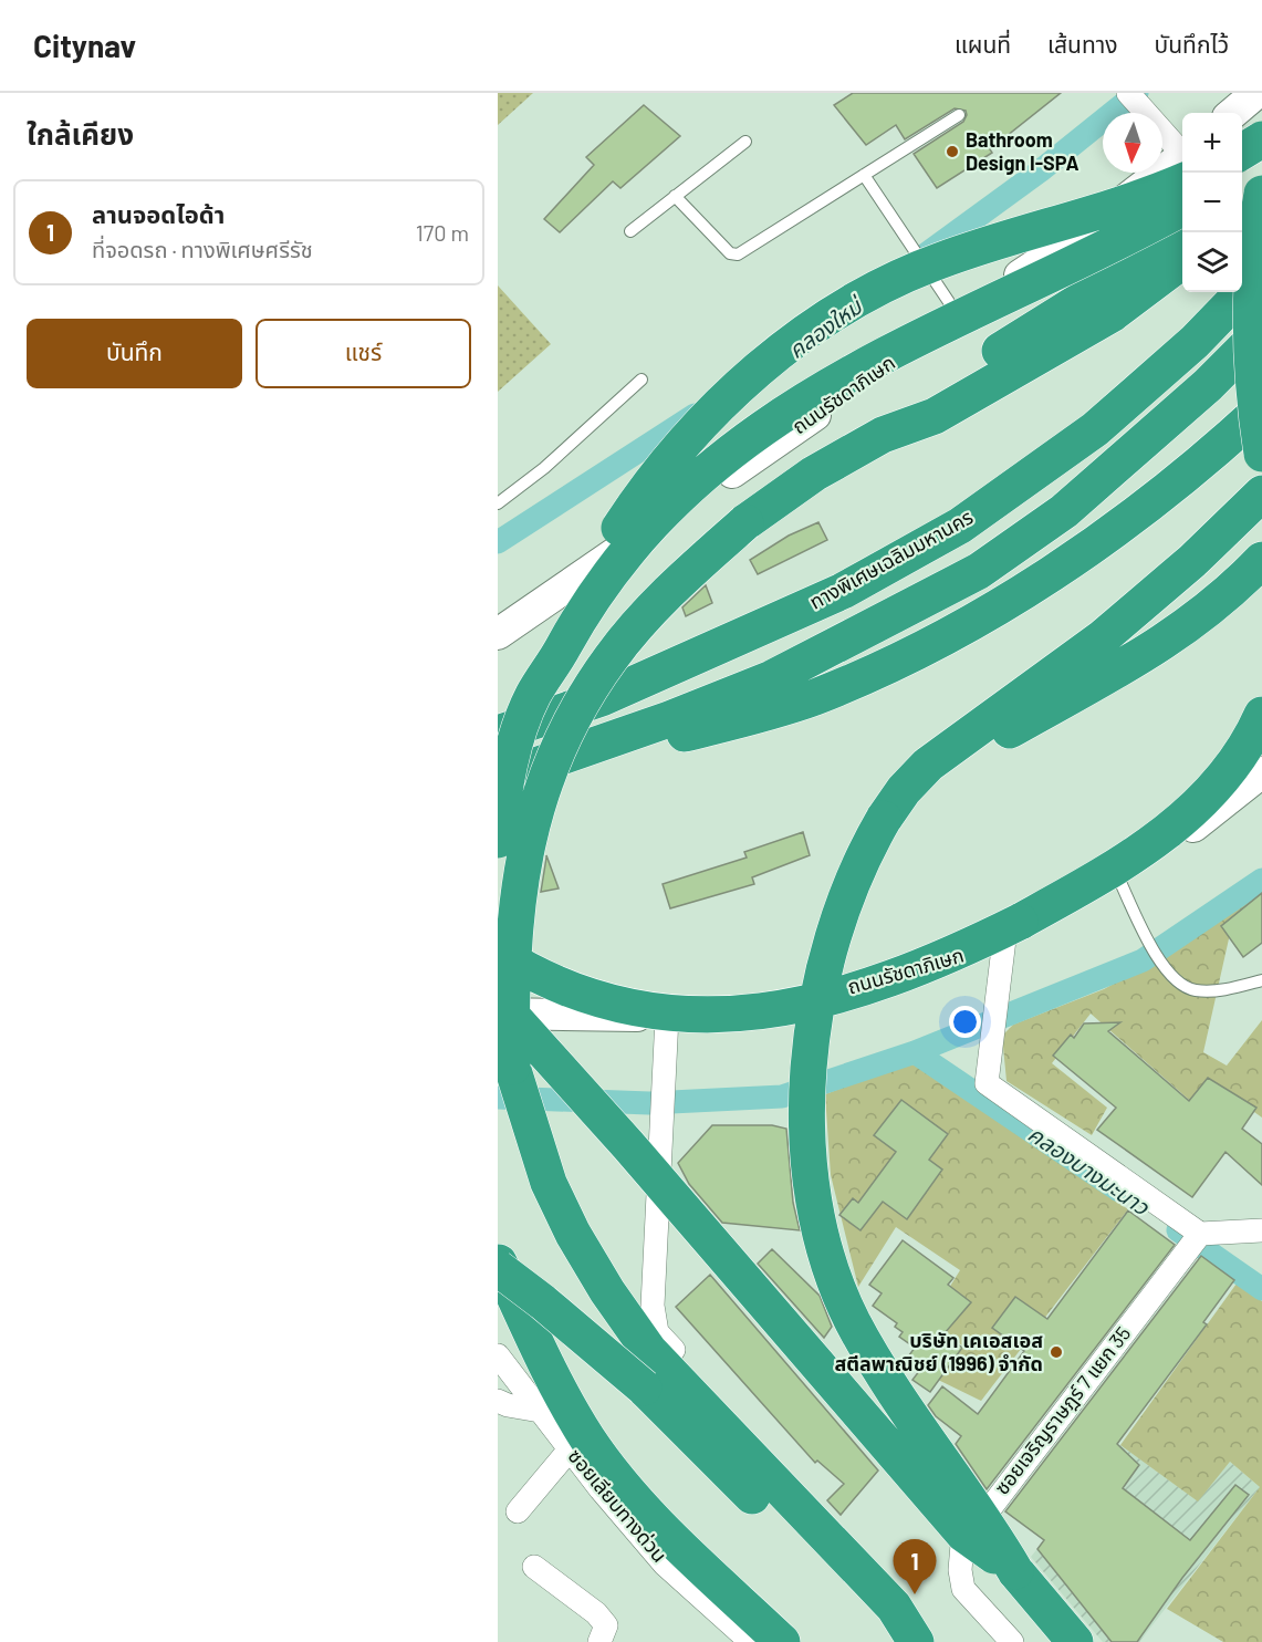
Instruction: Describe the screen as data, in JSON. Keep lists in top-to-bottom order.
{
  "streets": {
    "highway": ["ทางพิเศษเฉลิมมหานคร"],
    "main road": ["ถนนรัชดาภิเษก"],
    "street": ["ซอยเจริญราษฎร์ 7 แยก 35", "ซอยเลียบทางด่วน"]
  },
  "water": ["คลองใหม่", "คลองบางมะนาว"],
  "places": ["Bathroom Design I-SPA", "บริษัท เคเอสเอส สตีลพาณิชย์ (1996) จำกัด"],
  "north": "bottom",
  "page": {
    "header": "Citynav",
    "nav": ["แผนที่", "เส้นทาง", "บันทึกไว้"],
    "heading": "ใกล้เคียง",
    "map_buttons": ["+", "−"],
    "list": [
      {
        "mark": "1",
        "name": "ลานจอดไอด้า",
        "note": "ที่จอดรถ · ทางพิเศษศรีรัช",
        "value": "170 m"
      }
    ],
    "buttons": ["บันทึก", "แชร์"],
    "pins": "1"
  }
}
